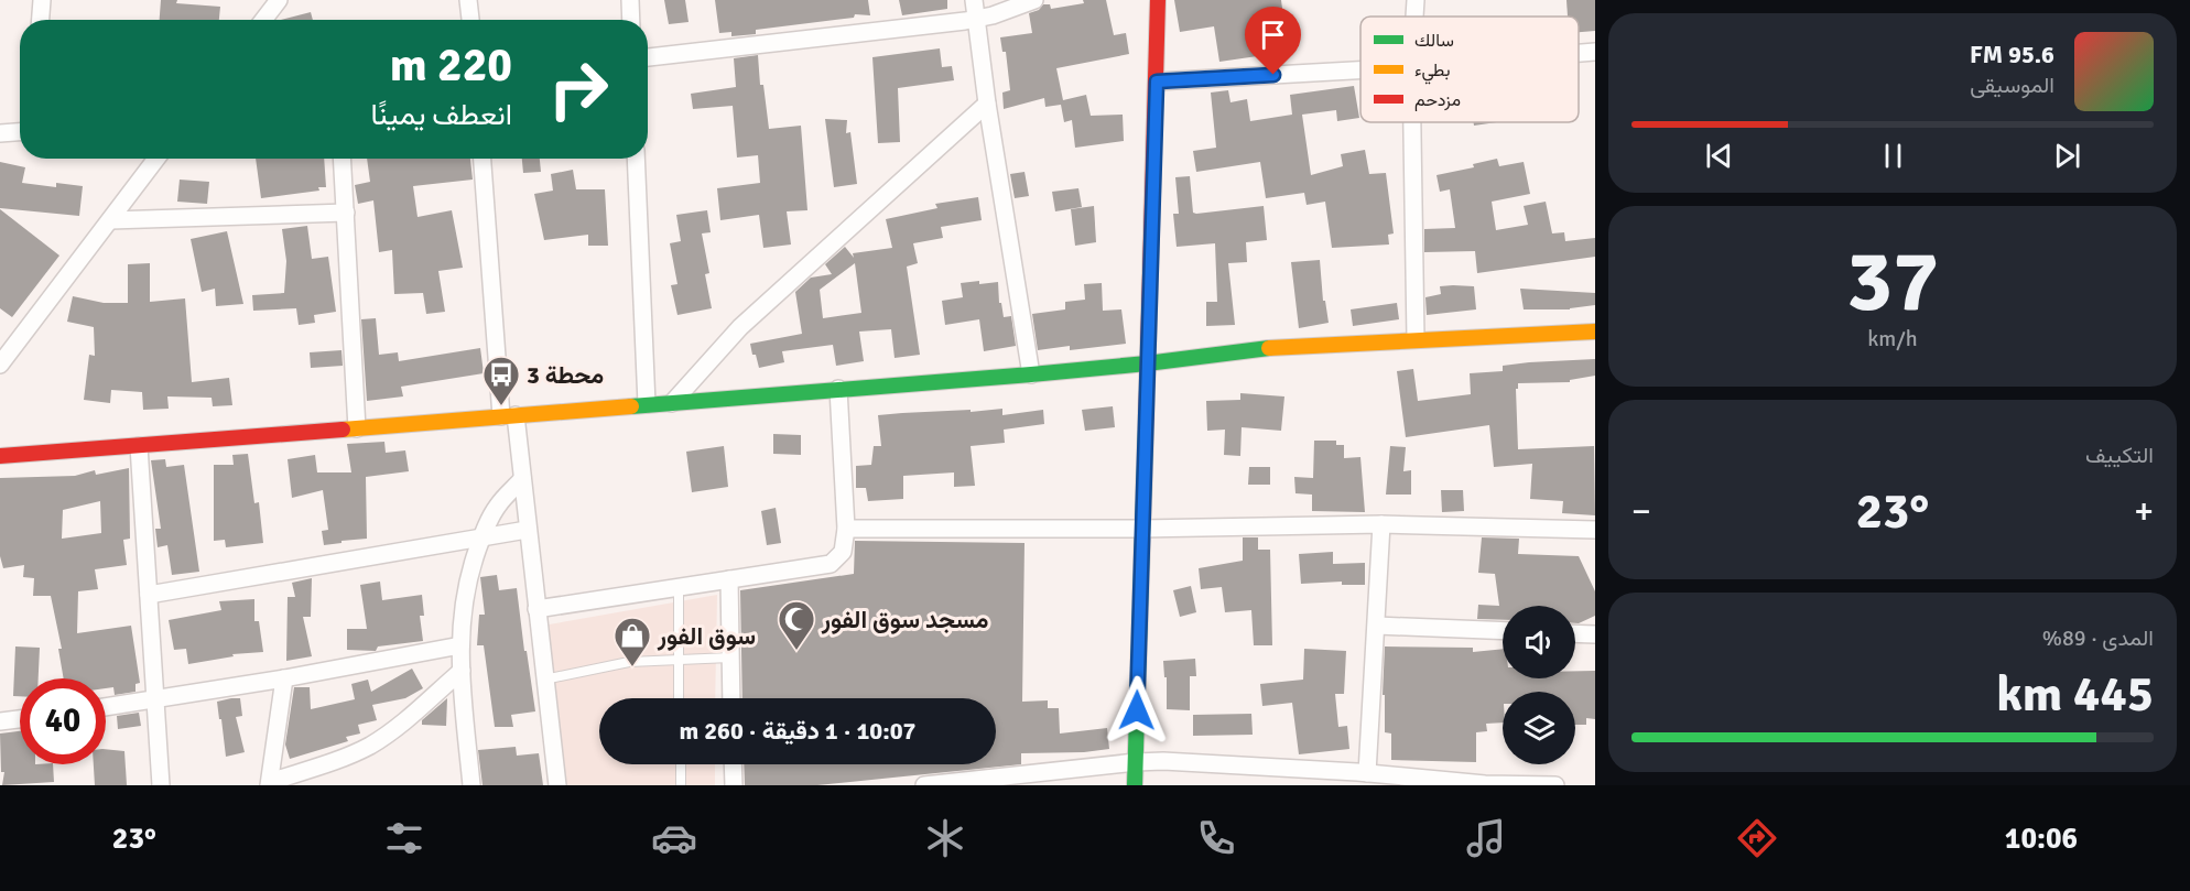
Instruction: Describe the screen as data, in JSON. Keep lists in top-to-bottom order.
{
  "places": {
    "bus stop": ["محطة 3"],
    "mosque": ["مسجد سوق الفور"],
    "shop": ["سوق الفور"]
  },
  "legend": ["سالك", "بطيء", "مزدحم"],
  "page": {
    "turn": ["220 m", "انعطف يمينًا"],
    "song": ["95.6 FM", "الموسيقى"],
    "tile": [
      ["37", "km/h"],
      "التكييف",
      ["المدى · 89%", "445 km"]
    ],
    "heat": ["−", "23°", "+"],
    "limit": "40",
    "trip": "10:07 · 1 دقيقة · 260 m",
    "tabs": ["10:06", "23°"]
  }
}
